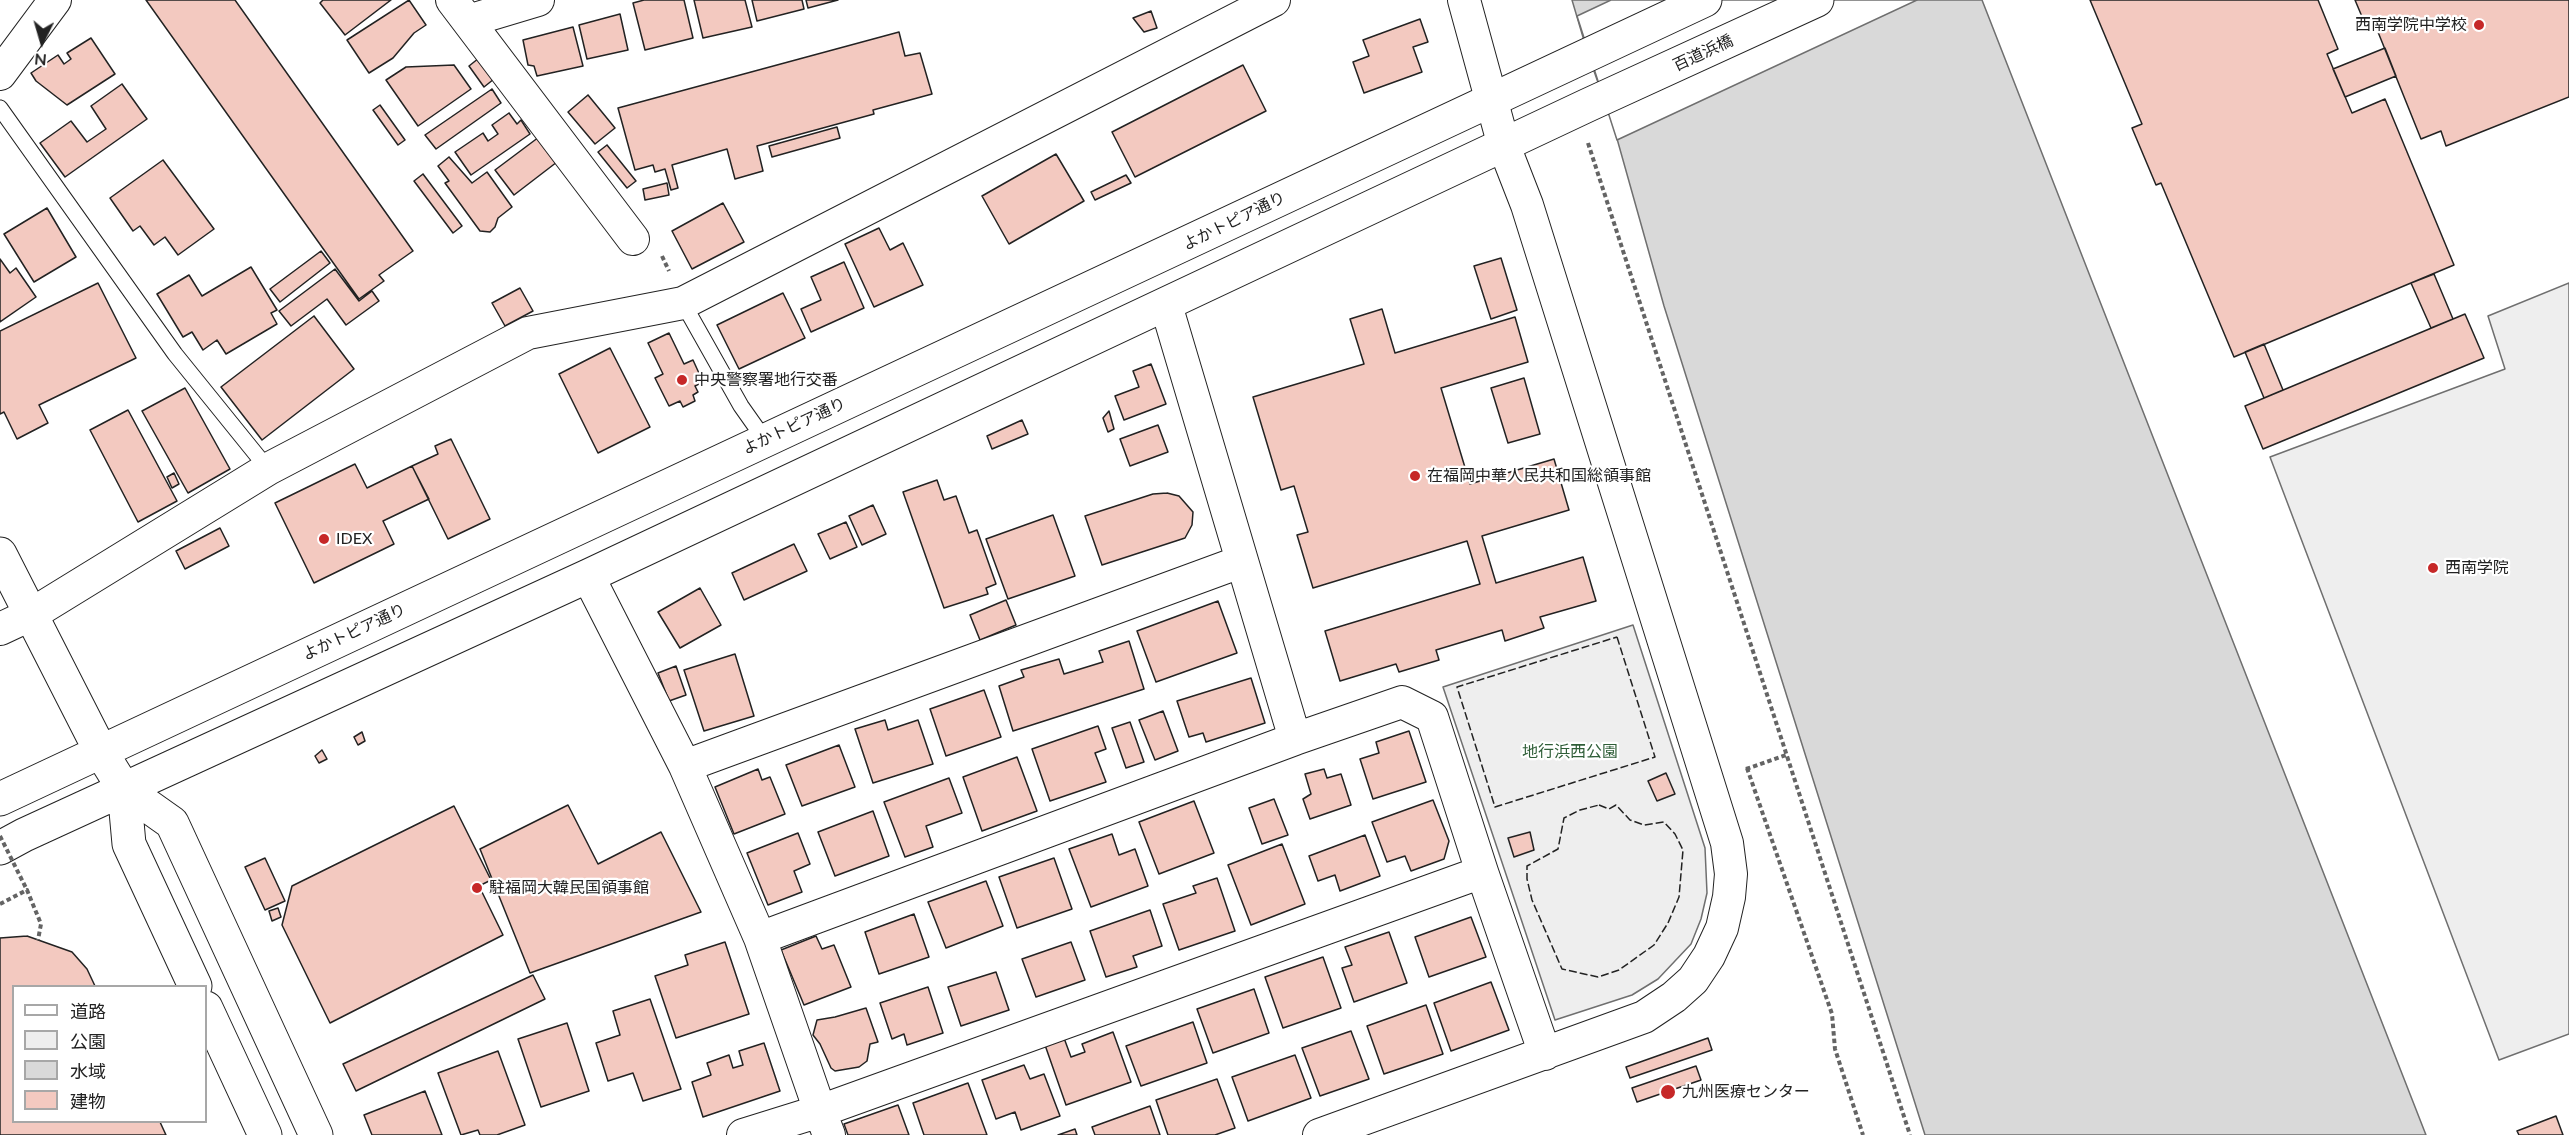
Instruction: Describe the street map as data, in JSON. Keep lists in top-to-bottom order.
{
  "streets": {
    "street": ["百道浜橋", "よかトピア通り"]
  },
  "parks": ["地行浜西公園"],
  "places": [
    "西南学院中学校",
    "中央警察署地行交番",
    "在福岡中華人民共和国総領事館",
    "IDEX",
    "西南学院",
    "駐福岡大韓民国領事館",
    "九州医療センター"
  ],
  "legend": [
    "道路",
    "公園",
    "水域",
    "建物"
  ],
  "north": "bottom"
}
